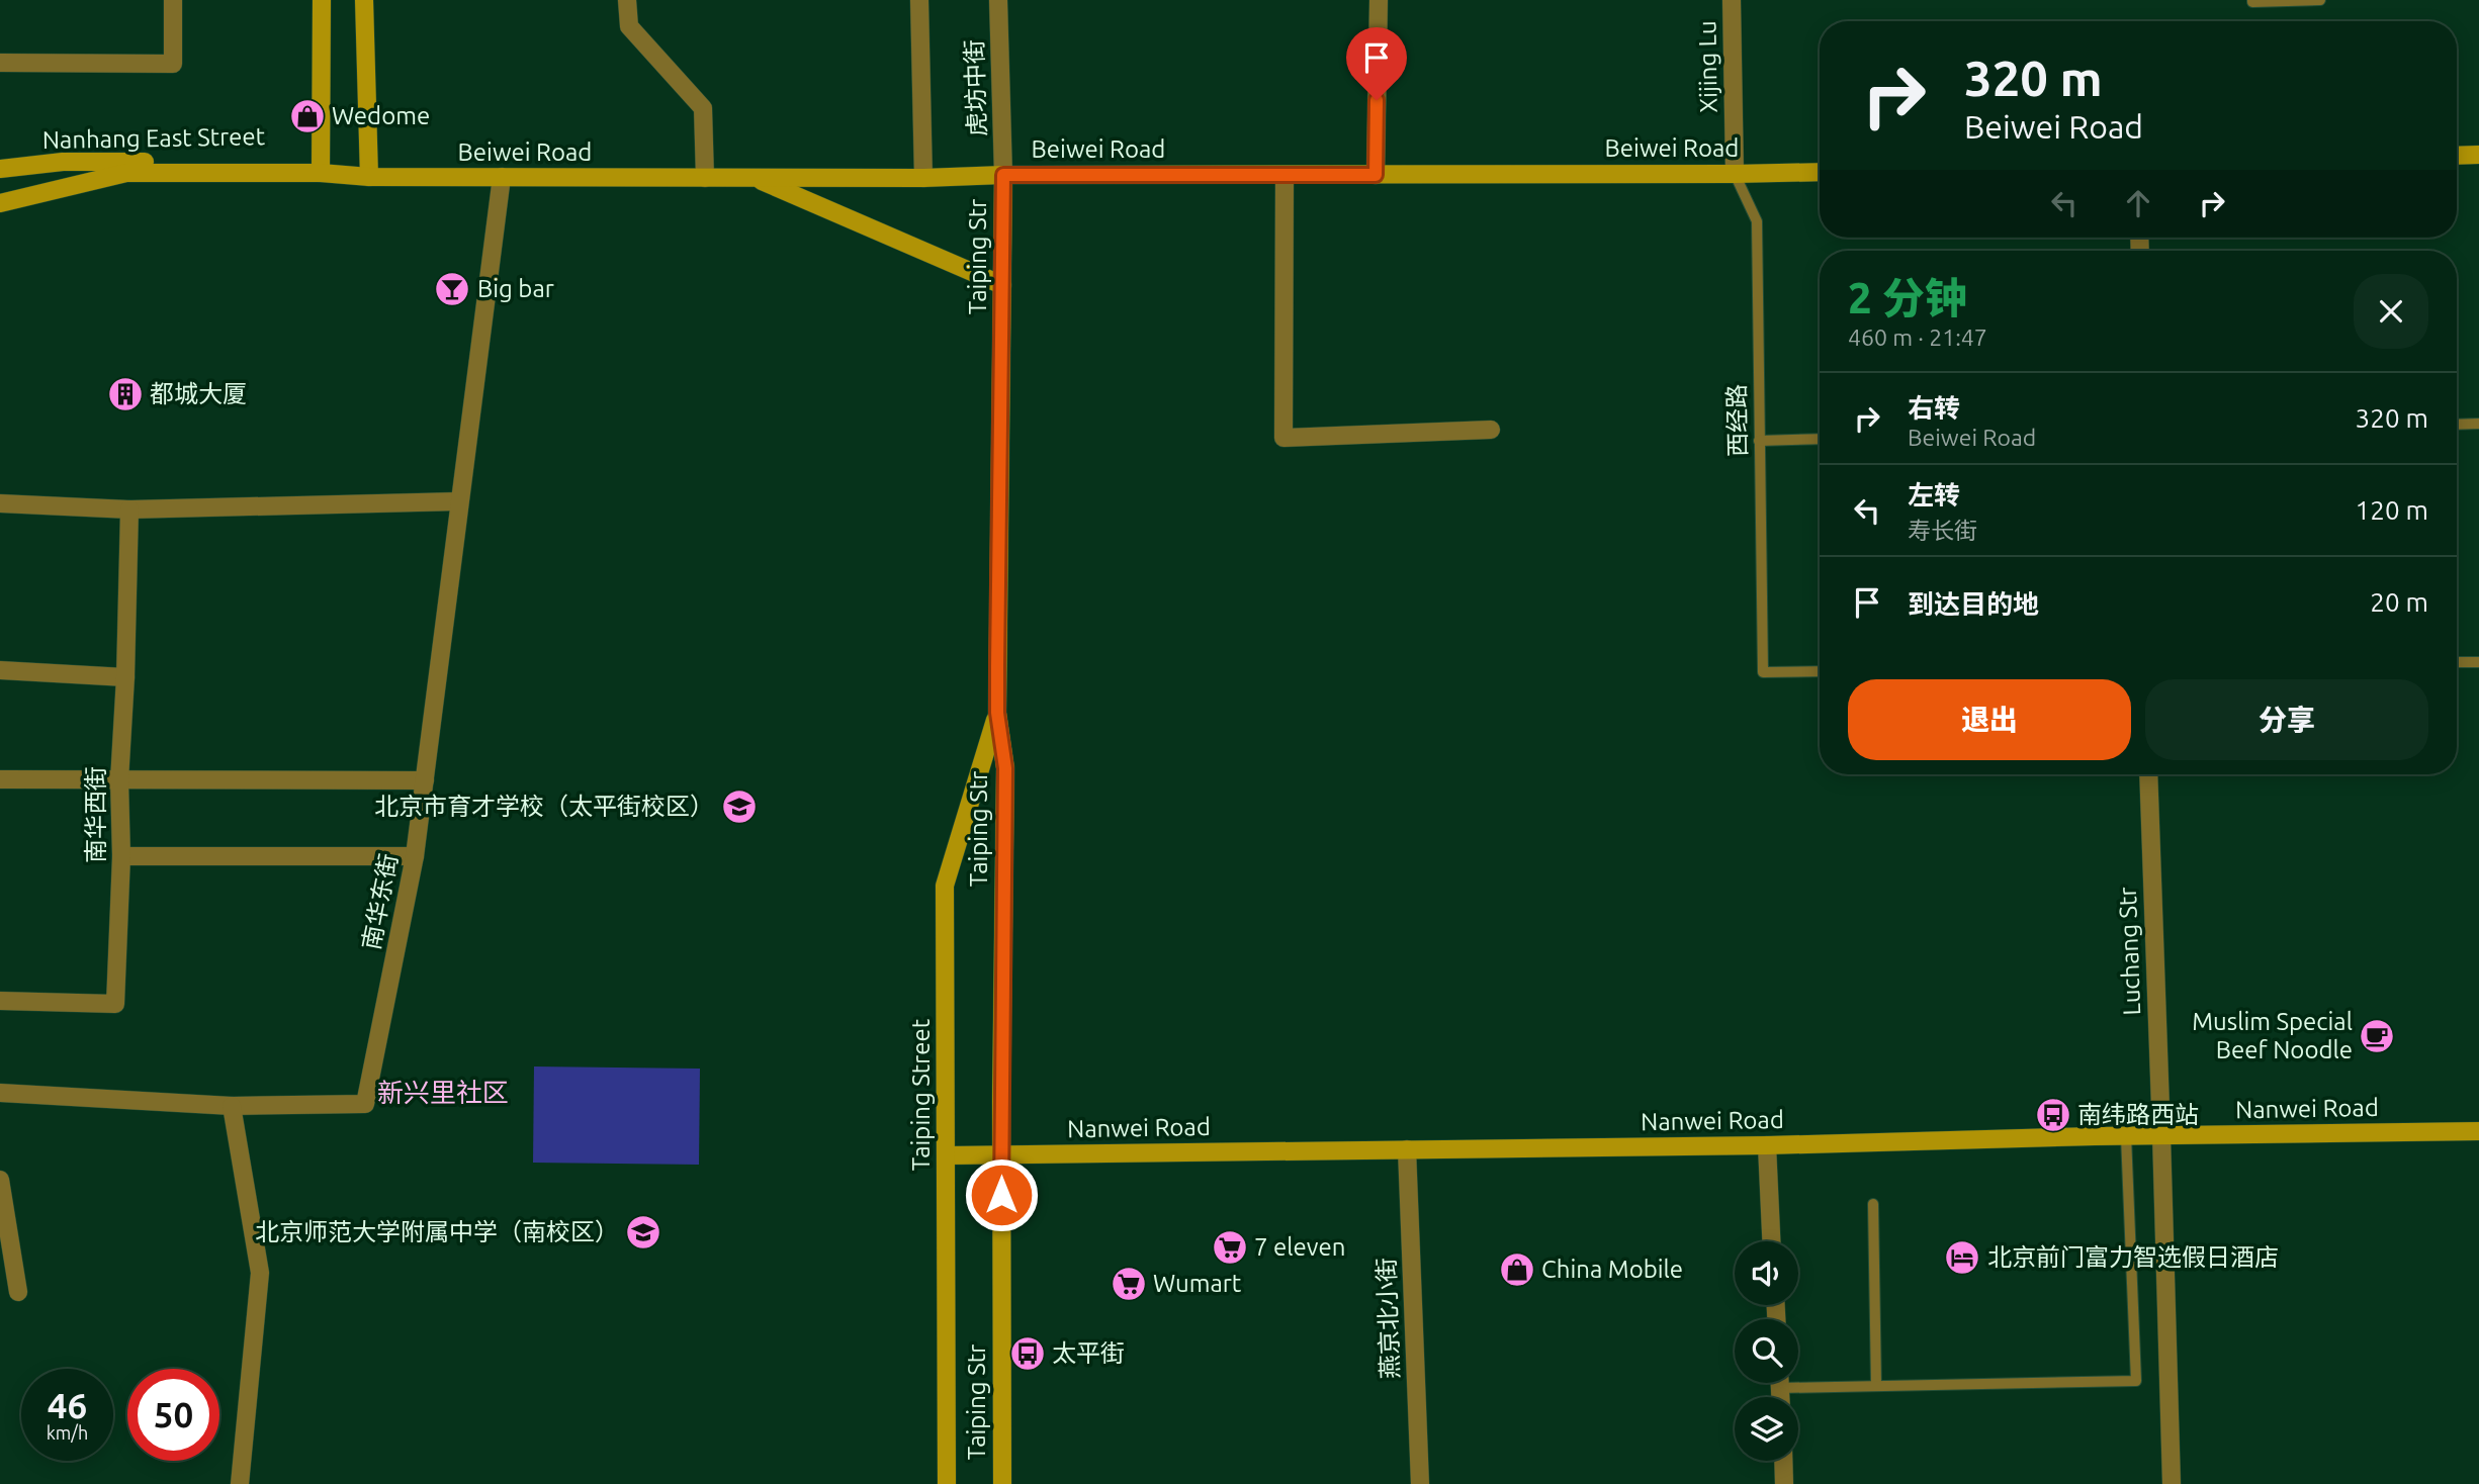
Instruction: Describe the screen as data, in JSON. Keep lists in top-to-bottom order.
{
  "streets": {
    "street": [
      "Xijing Lu",
      "虎坊中街",
      "Nanhang East Street",
      "Beiwei Road",
      "Taiping Str",
      "南华西街",
      "南华东街",
      "Luchang Str",
      "Taiping Street",
      "Nanwei Road",
      "燕京北小街"
    ],
    "lane": ["西经路"]
  },
  "crossings": [
    ["Xijing Lu", "Beiwei Road"],
    ["Xijing Lu", "西经路"],
    ["虎坊中街", "Beiwei Road"],
    ["虎坊中街", "Taiping Str"],
    ["Nanhang East Street", "Beiwei Road"],
    ["Beiwei Road", "Taiping Str"],
    ["Beiwei Road", "西经路"],
    ["Beiwei Road", "南华东街"],
    ["Taiping Str", "Taiping Street"],
    ["Taiping Str", "Nanwei Road"],
    ["Luchang Str", "Nanwei Road"],
    ["Taiping Street", "Nanwei Road"],
    ["Nanwei Road", "燕京北小街"]
  ],
  "districts": ["新兴里社区"],
  "places": {
    "shop": ["Wedome", "China Mobile"],
    "bar": ["Big bar"],
    "building": ["都城大厦"],
    "school or university": ["北京市育才学校（太平街校区）", "北京师范大学附属中学（南校区）"],
    "cafe": ["Muslim Special Beef Noodle"],
    "bus stop": ["南纬路西站", "太平街"],
    "supermarket": ["7 eleven", "Wumart"],
    "hotel": ["北京前门富力智选假日酒店"]
  },
  "page": {
    "turn": ["320 m", "Beiwei Road"],
    "heading": ["2 分钟", "460 m · 21:47"],
    "list": [
      {
        "name": "右转",
        "note": "Beiwei Road",
        "value": "320 m"
      },
      {
        "name": "左转",
        "note": "寿长街",
        "value": "120 m"
      },
      {
        "name": "到达目的地",
        "value": "20 m"
      }
    ],
    "buttons": ["退出", "分享"],
    "speed": "46 km/h",
    "limit": "50"
  }
}
